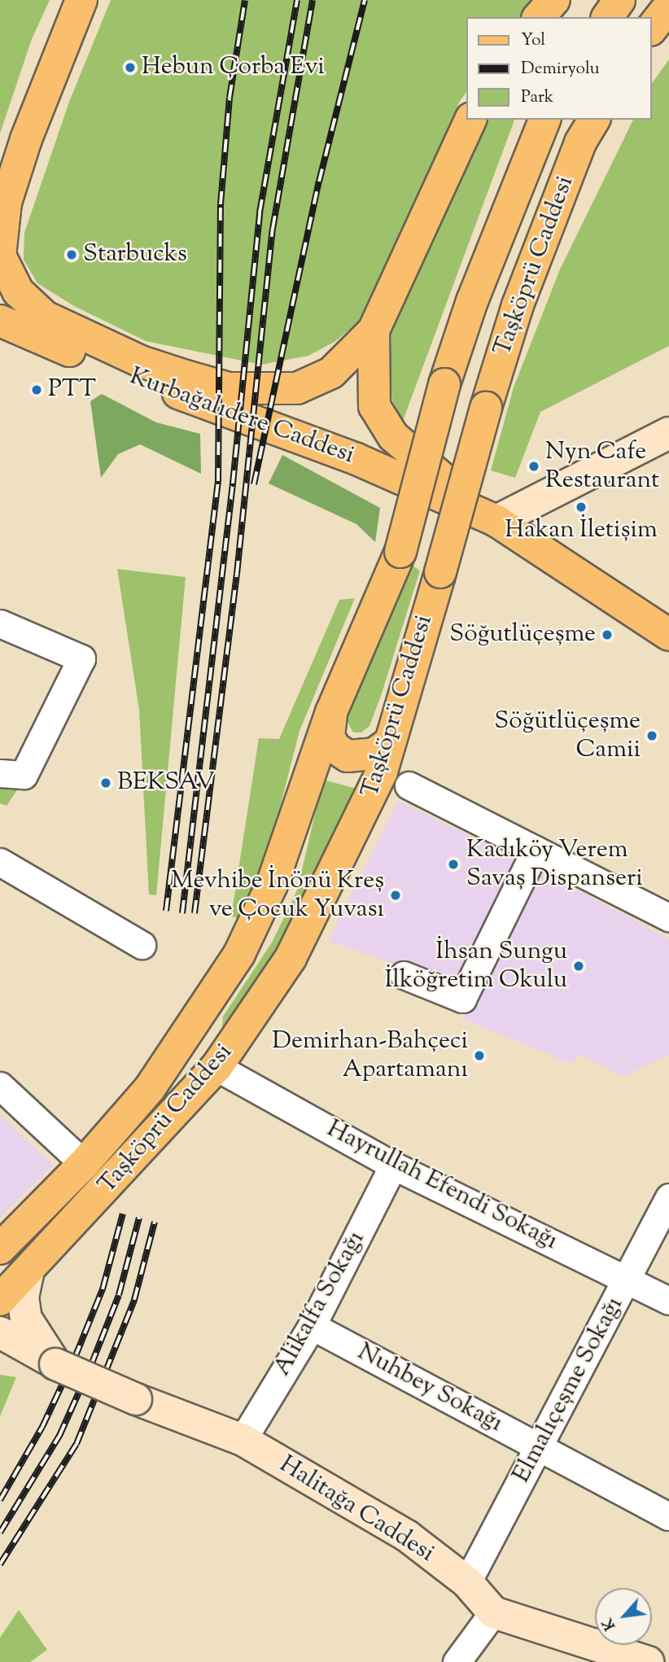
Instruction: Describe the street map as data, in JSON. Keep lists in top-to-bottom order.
{
  "streets": {
    "main road": ["Taşköprü Caddesi", "Kurbağalıdere Caddesi"],
    "street": [
      "Hayrullah Efendi Sokağı",
      "Alikalfa Sokağı",
      "Nuhbey Sokağı",
      "Elmalıçeşme Sokağı",
      "Halitağa Caddesi"
    ]
  },
  "crossings": [
    ["Taşköprü Caddesi", "Hayrullah Efendi Sokağı"],
    ["Hayrullah Efendi Sokağı", "Alikalfa Sokağı"],
    ["Hayrullah Efendi Sokağı", "Elmalıçeşme Sokağı"],
    ["Alikalfa Sokağı", "Nuhbey Sokağı"],
    ["Alikalfa Sokağı", "Halitağa Caddesi"],
    ["Nuhbey Sokağı", "Elmalıçeşme Sokağı"],
    ["Elmalıçeşme Sokağı", "Halitağa Caddesi"]
  ],
  "places": [
    "Hebun Çorba Evi",
    "Starbucks",
    "PTT",
    "Nyn Cafe Restaurant",
    "Hakan İletişim",
    "Söğutlüçeşme",
    "Söğütlüçeşme Camii",
    "BEKSAV",
    "Kadıköy Verem Savaş Dispanseri",
    "Mevhibe İnönü Kreş ve Çocuk Yuvası",
    "İhsan Sungu İlköğretim Okulu",
    "Demirhan-Bahçeci Apartamanı"
  ],
  "legend": ["Yol", "Demiryolu", "Park"],
  "north": "bottom left"
}
